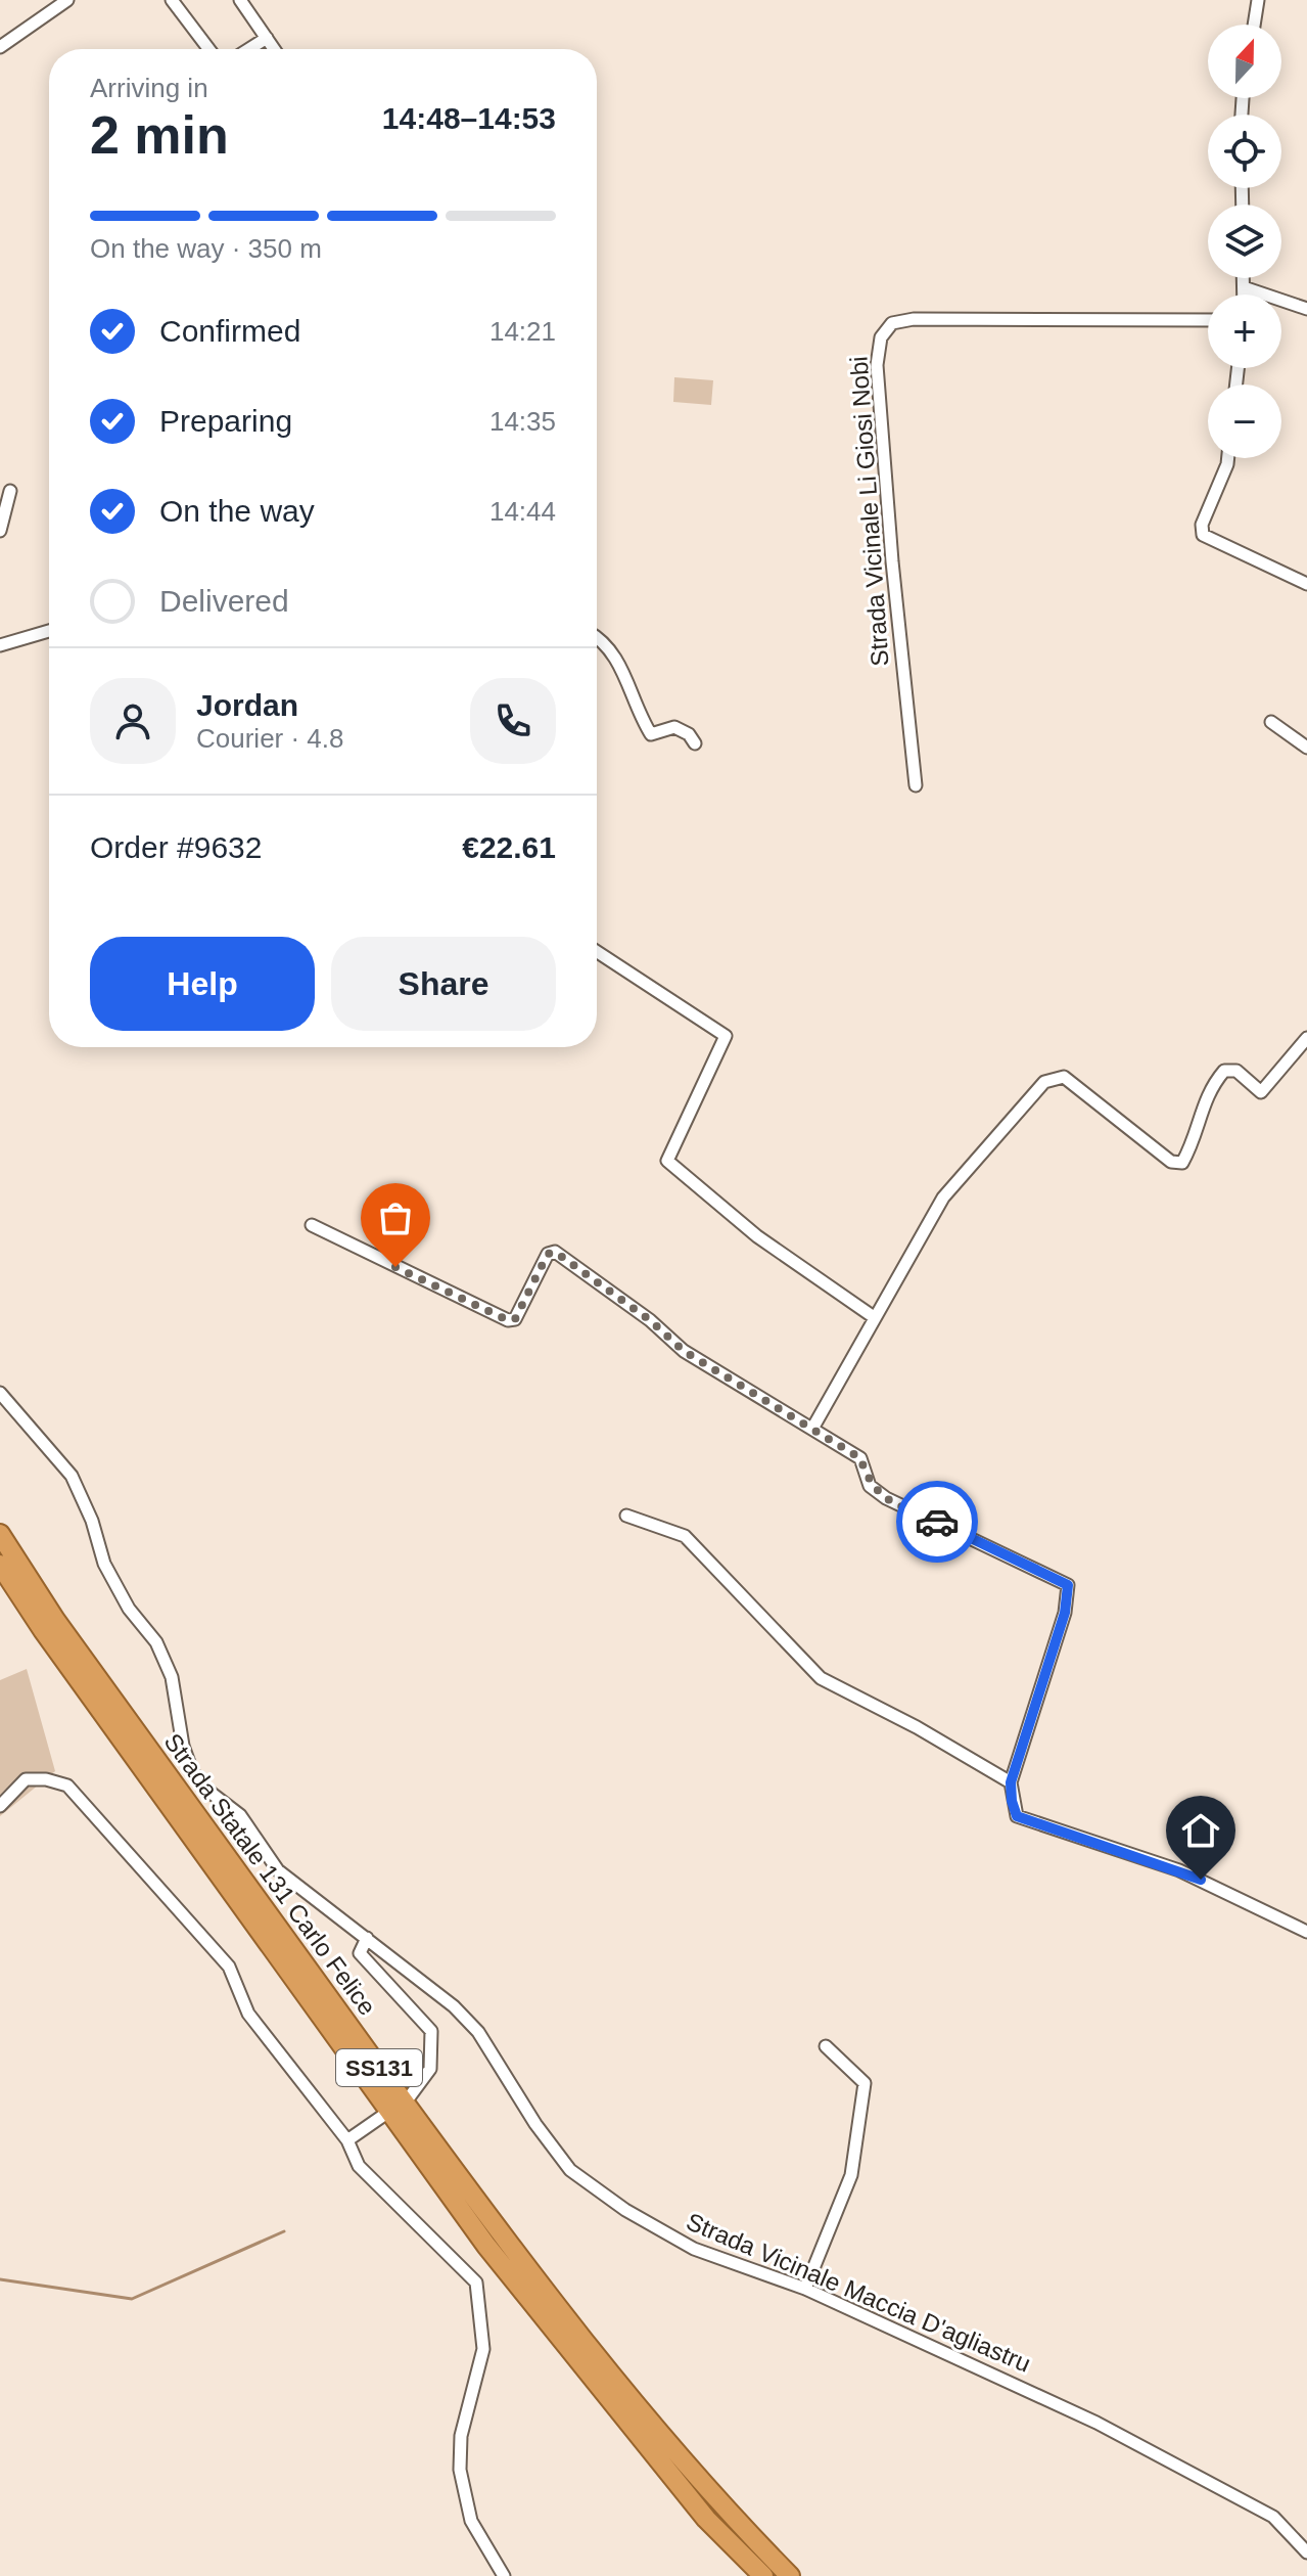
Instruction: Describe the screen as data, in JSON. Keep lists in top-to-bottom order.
{
  "streets": {
    "highway": ["Strada Statale 131 Carlo Felice", "SS131"],
    "street": ["Strada Vicinale Li Giosi Nobi", "Strada Vicinale Maccia D'agliastru"]
  },
  "north": "top",
  "page": {
    "map_buttons": ["+", "−"],
    "heading": ["2 min", "Arriving in", "14:48–14:53"],
    "panel": [
      "Jordan",
      "Courier · 4.8",
      "Order #9632",
      "€22.61"
    ],
    "bar": "On the way · 350 m",
    "list": [
      ["Confirmed", "14:21"],
      ["Preparing", "14:35"],
      ["On the way", "14:44"],
      "Delivered"
    ],
    "buttons": ["Help", "Share"]
  }
}
